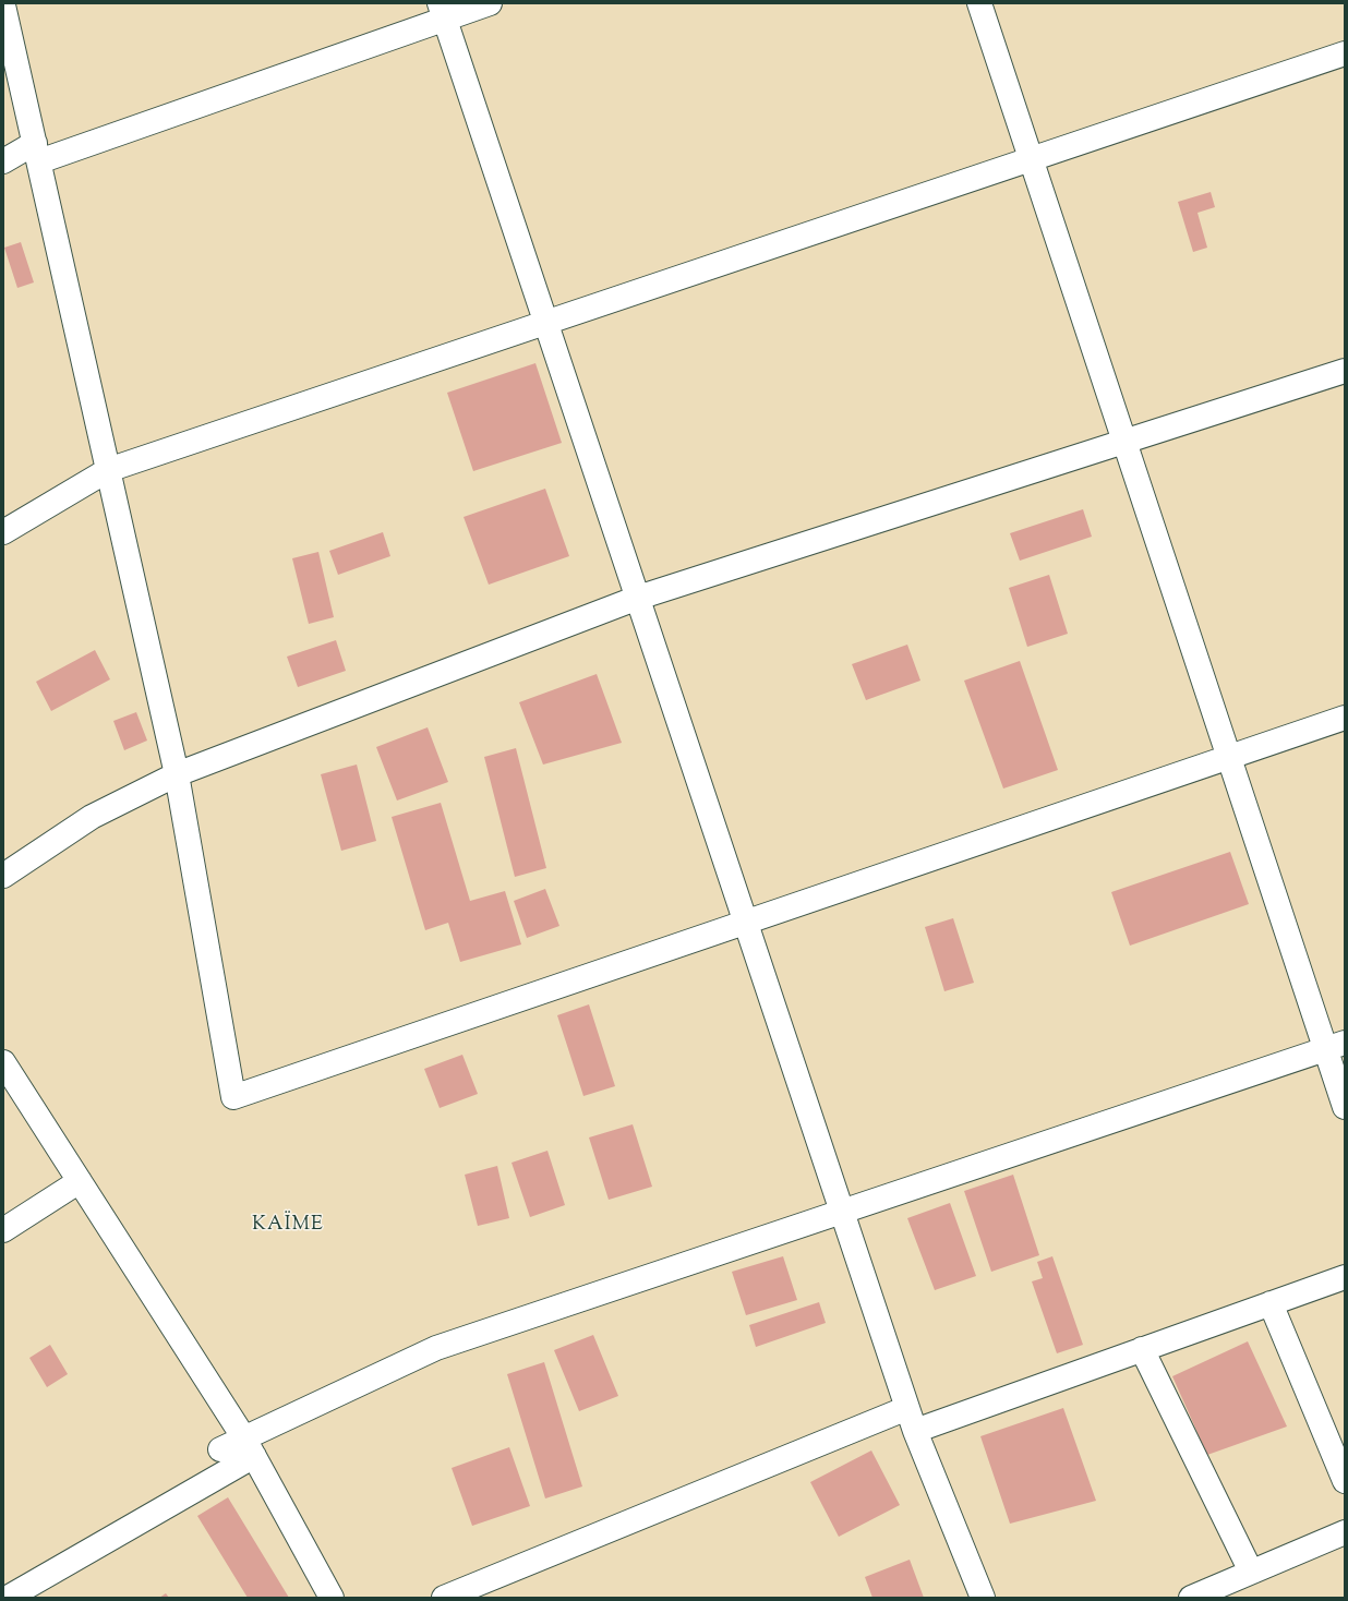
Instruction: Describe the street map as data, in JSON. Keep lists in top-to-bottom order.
{
  "districts": ["KAÏME"]
}
